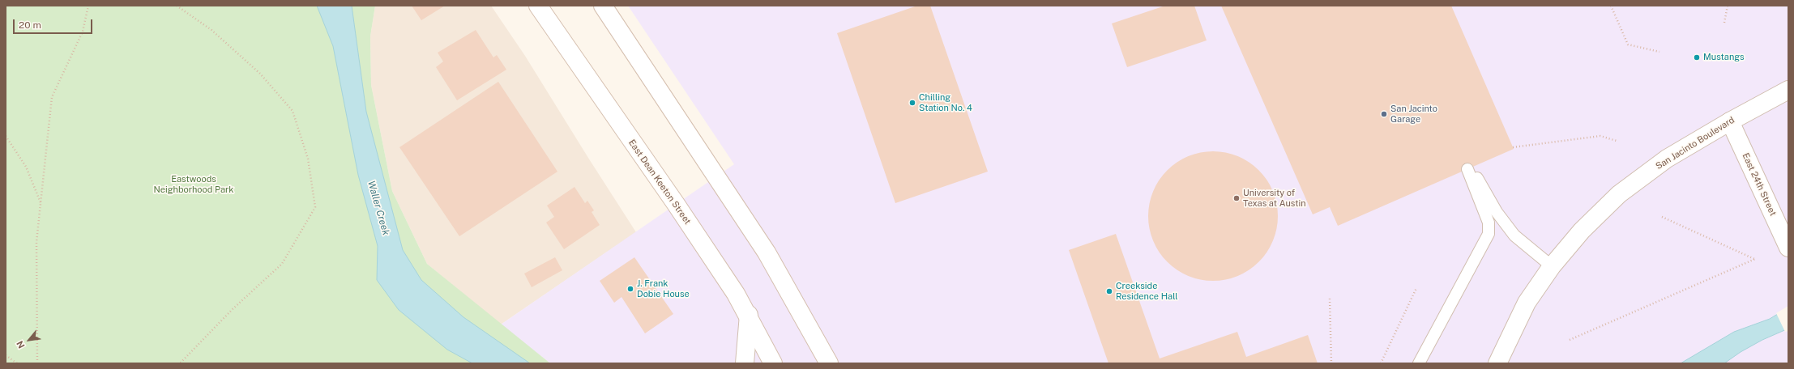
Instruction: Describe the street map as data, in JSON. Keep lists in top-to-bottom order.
{
  "streets": {
    "main road": ["San Jacinto Boulevard", "East Dean Keeton Street", "East 24th Street"]
  },
  "crossings": [
    ["San Jacinto Boulevard", "East 24th Street"]
  ],
  "water": ["Waller Creek"],
  "parks": ["Eastwoods Neighborhood Park"],
  "places": [
    "Mustangs",
    "Chilling Station No. 4",
    "San Jacinto Garage",
    "University of Texas at Austin",
    "J. Frank Dobie House",
    "Creekside Residence Hall"
  ],
  "scale_bar": "20 m",
  "north": "bottom left"
}
